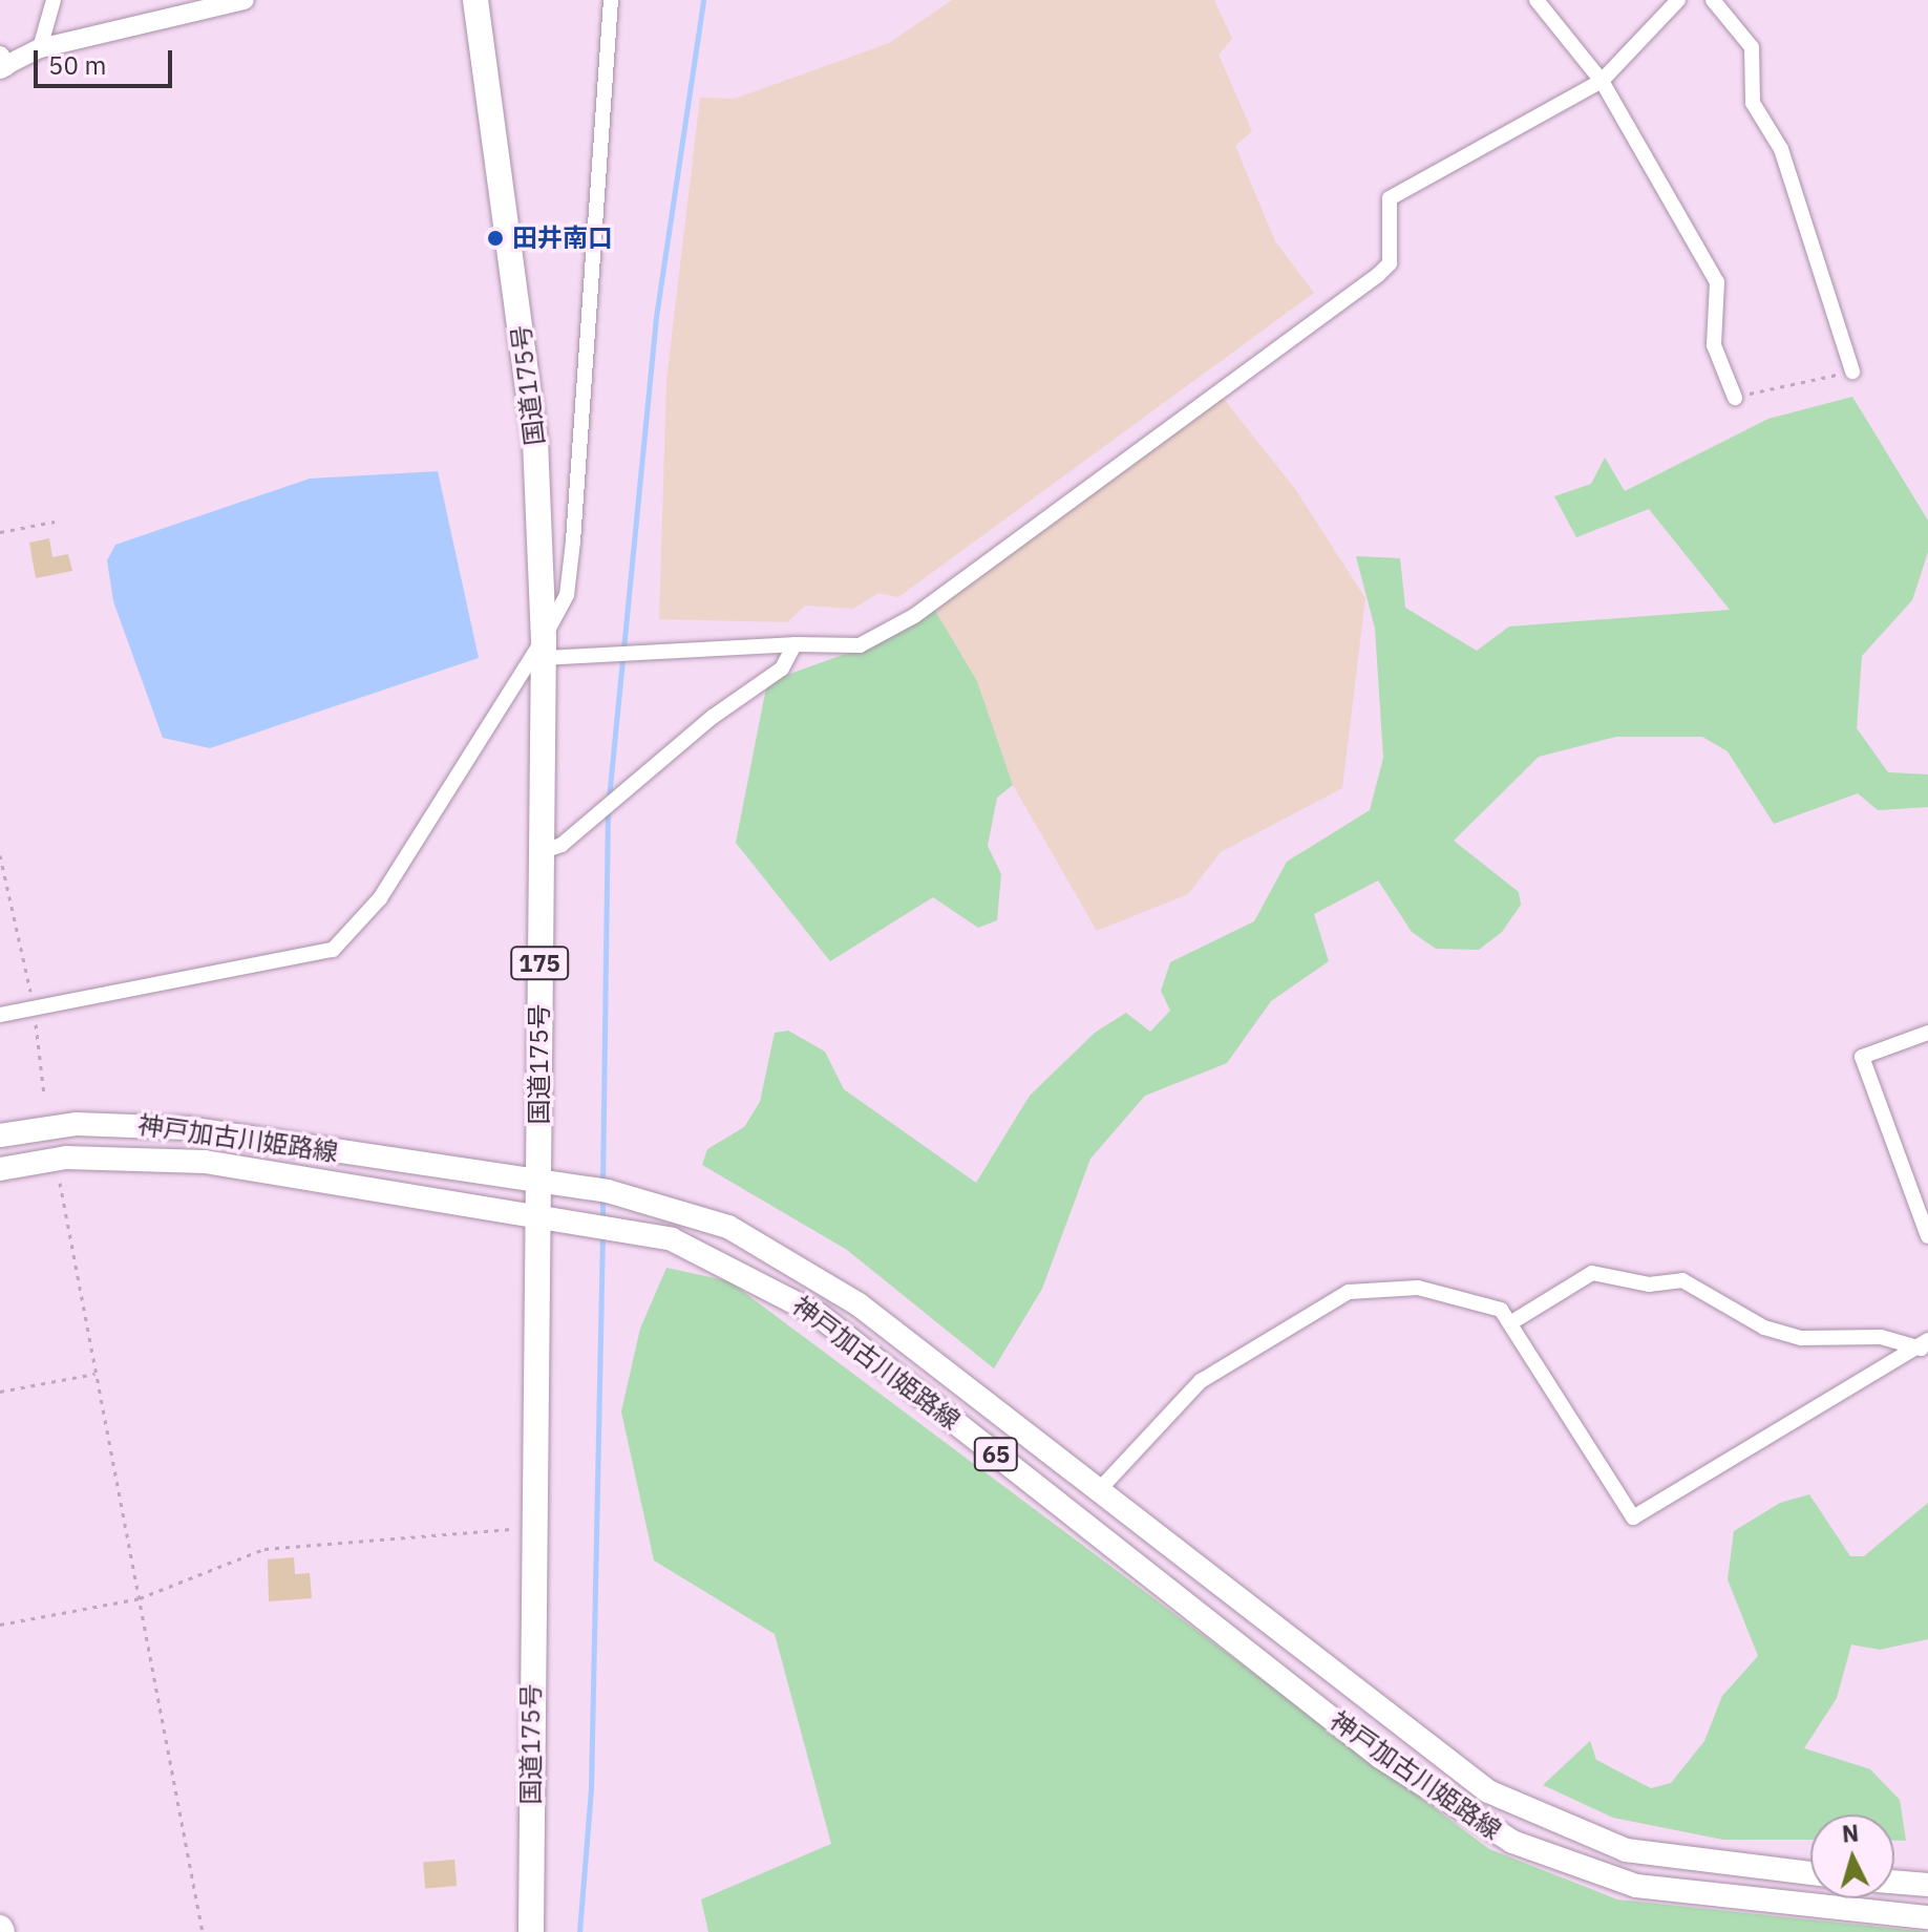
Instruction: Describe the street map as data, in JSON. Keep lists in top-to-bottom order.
{
  "streets": {
    "highway": ["国道175号", "175"],
    "main road": ["神戸加古川姫路線", "65"]
  },
  "crossings": [
    ["国道175号", "神戸加古川姫路線"]
  ],
  "places": ["田井南口"],
  "scale_bar": "50 m",
  "north": "top"
}
